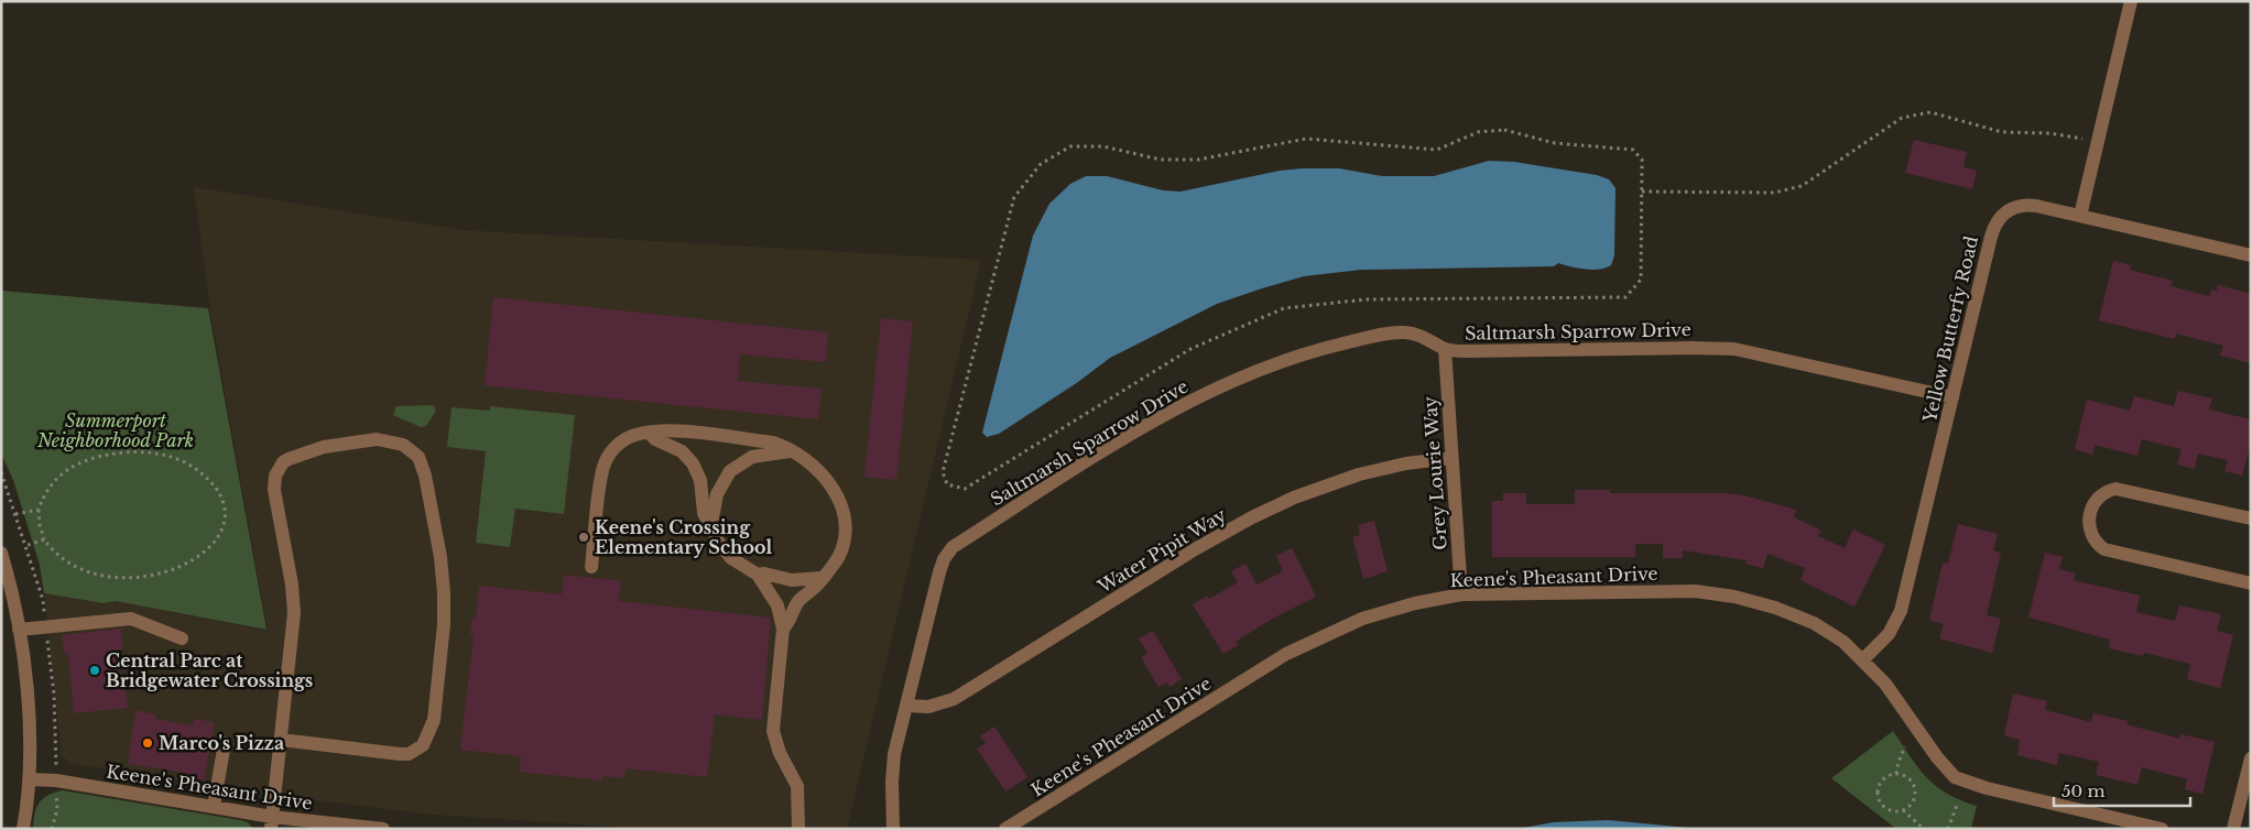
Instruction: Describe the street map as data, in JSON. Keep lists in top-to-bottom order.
{
  "streets": {
    "street": [
      "Yellow Butterfy Road",
      "Saltmarsh Sparrow Drive",
      "Grey Lourie Way",
      "Water Pipit Way",
      "Keene's Pheasant Drive"
    ]
  },
  "crossings": [
    ["Yellow Butterfy Road", "Saltmarsh Sparrow Drive"],
    ["Yellow Butterfy Road", "Keene's Pheasant Drive"],
    ["Saltmarsh Sparrow Drive", "Grey Lourie Way"],
    ["Saltmarsh Sparrow Drive", "Water Pipit Way"],
    ["Grey Lourie Way", "Water Pipit Way"],
    ["Grey Lourie Way", "Keene's Pheasant Drive"]
  ],
  "parks": ["Summerport Neighborhood Park"],
  "places": ["Keene's Crossing Elementary School", "Central Parc at Bridgewater Crossings", "Marco's Pizza"],
  "scale_bar": "50 m"
}
